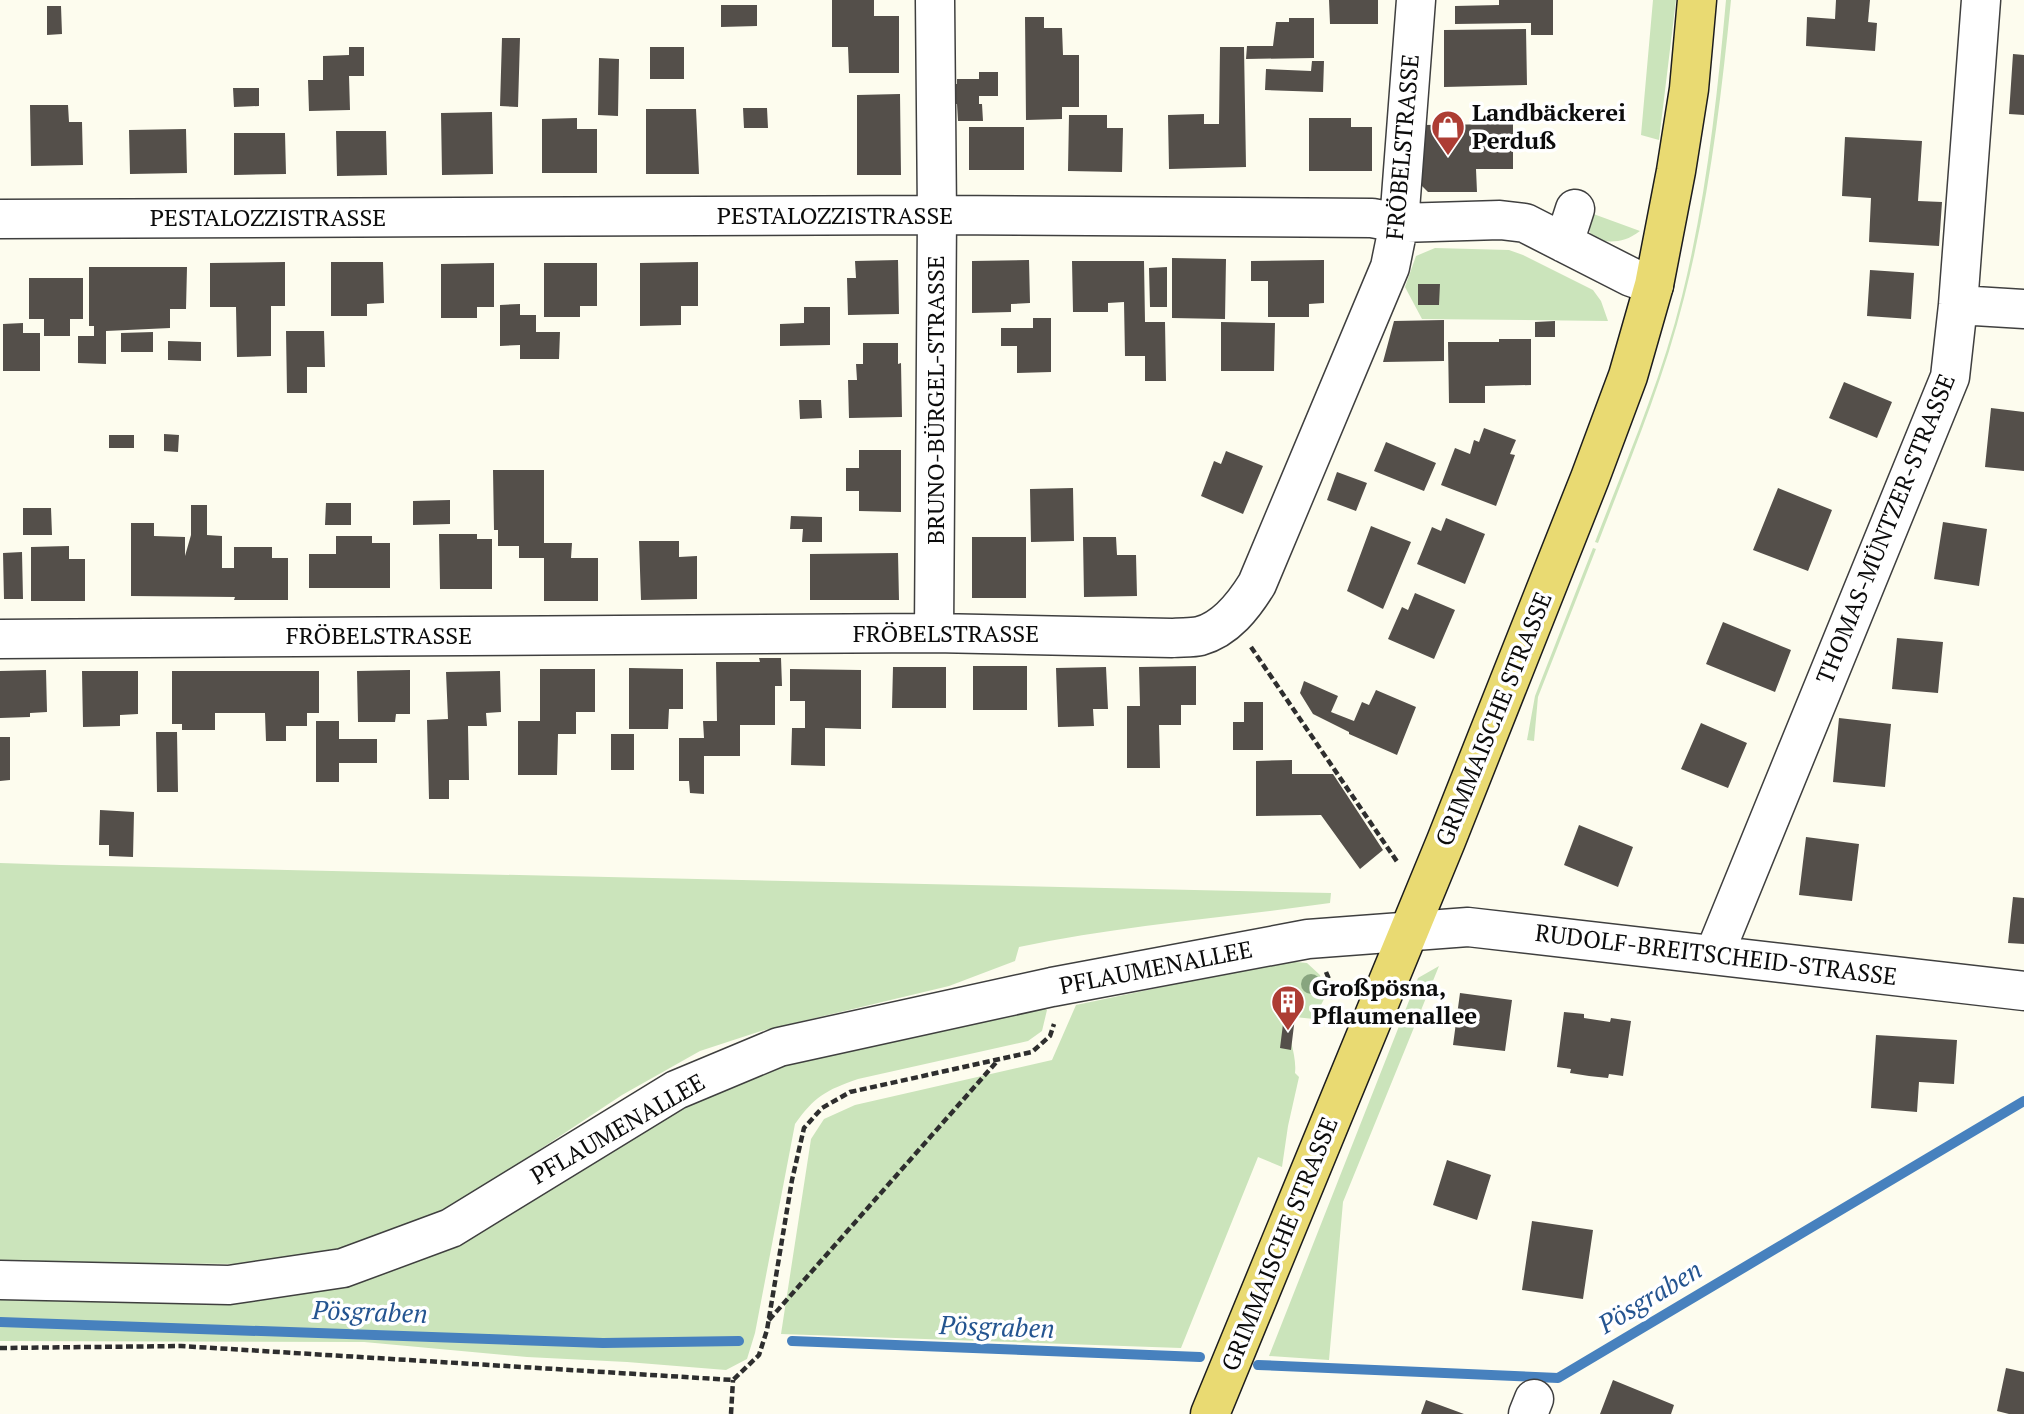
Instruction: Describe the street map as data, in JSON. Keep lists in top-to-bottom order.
{
  "streets": {
    "main road": ["GRIMMAISCHE STRASSE"],
    "street": [
      "FRÖBELSTRASSE",
      "PESTALOZZISTRASSE",
      "BRUNO-BÜRGEL-STRASSE",
      "THOMAS-MÜNTZER-STRASSE",
      "RUDOLF-BREITSCHEID-STRASSE",
      "PFLAUMENALLEE"
    ]
  },
  "crossings": [
    ["FRÖBELSTRASSE", "PESTALOZZISTRASSE"],
    ["FRÖBELSTRASSE", "BRUNO-BÜRGEL-STRASSE"],
    ["PESTALOZZISTRASSE", "BRUNO-BÜRGEL-STRASSE"],
    ["PESTALOZZISTRASSE", "GRIMMAISCHE STRASSE"],
    ["THOMAS-MÜNTZER-STRASSE", "RUDOLF-BREITSCHEID-STRASSE"],
    ["GRIMMAISCHE STRASSE", "RUDOLF-BREITSCHEID-STRASSE"],
    ["GRIMMAISCHE STRASSE", "PFLAUMENALLEE"],
    ["RUDOLF-BREITSCHEID-STRASSE", "PFLAUMENALLEE"]
  ],
  "water": ["Pösgraben"],
  "places": {
    "shop": ["Landbäckerei Perduß"],
    "building": ["Großpösna, Pflaumenallee"]
  }
}
